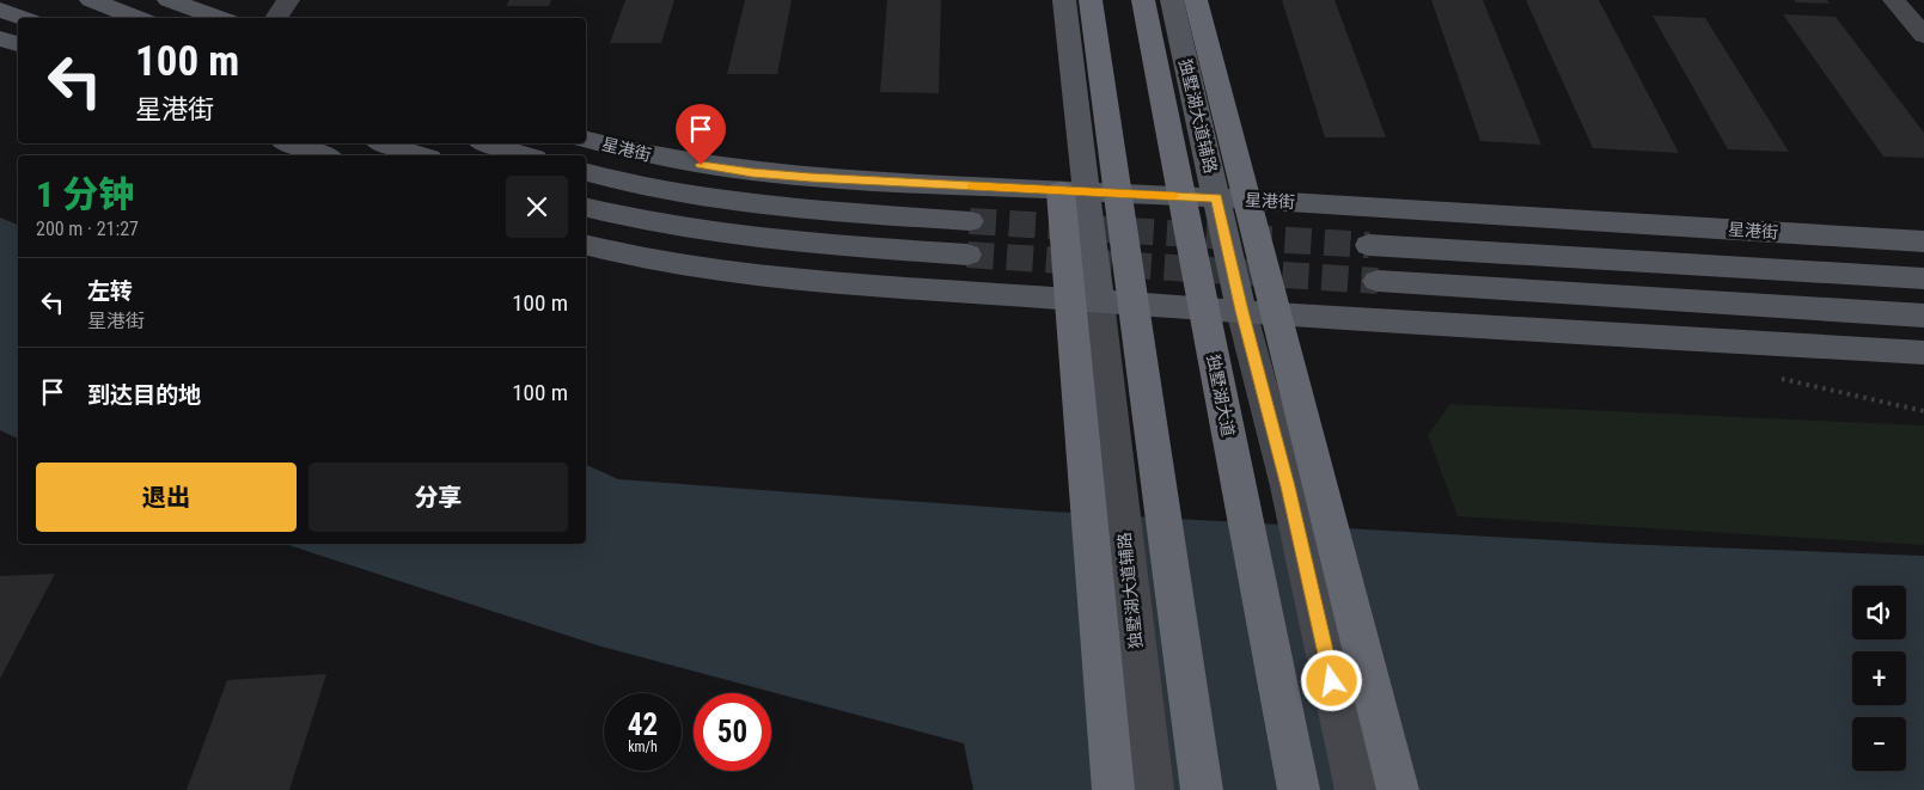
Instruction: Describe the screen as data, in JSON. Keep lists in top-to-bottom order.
{
  "streets": {
    "highway": ["独墅湖大道"],
    "main road": ["独墅湖大道辅路", "星港街"]
  },
  "crossings": [
    ["独墅湖大道辅路", "星港街"]
  ],
  "page": {
    "turn": ["100 m", "星港街"],
    "heading": ["1 分钟", "200 m · 21:27"],
    "list": [
      {
        "name": "左转",
        "note": "星港街",
        "value": "100 m"
      },
      {
        "name": "到达目的地",
        "value": "100 m"
      }
    ],
    "buttons": ["退出", "分享"],
    "map_buttons": ["+", "−"],
    "speed": "42 km/h",
    "limit": "50"
  }
}
